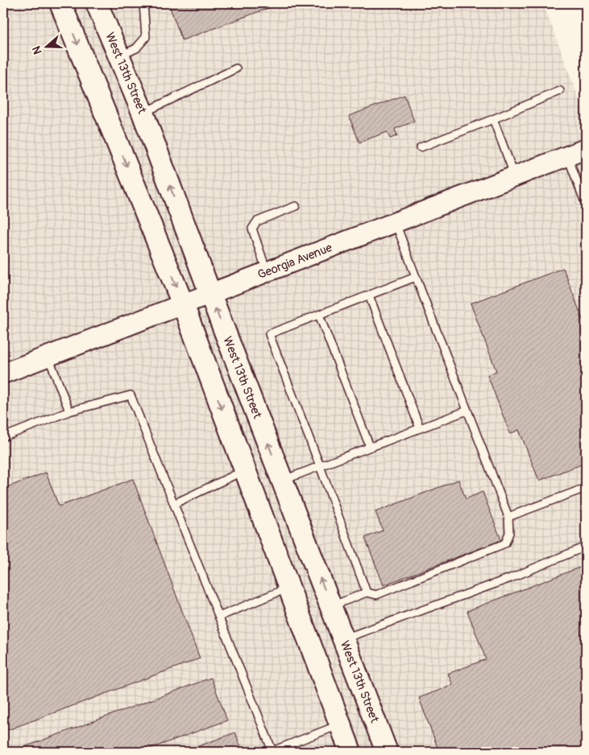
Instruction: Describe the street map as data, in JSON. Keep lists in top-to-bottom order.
{
  "streets": {
    "main road": ["West 13th Street"],
    "street": ["Georgia Avenue"]
  },
  "crossings": [
    ["West 13th Street", "Georgia Avenue"]
  ],
  "north": "left"
}
